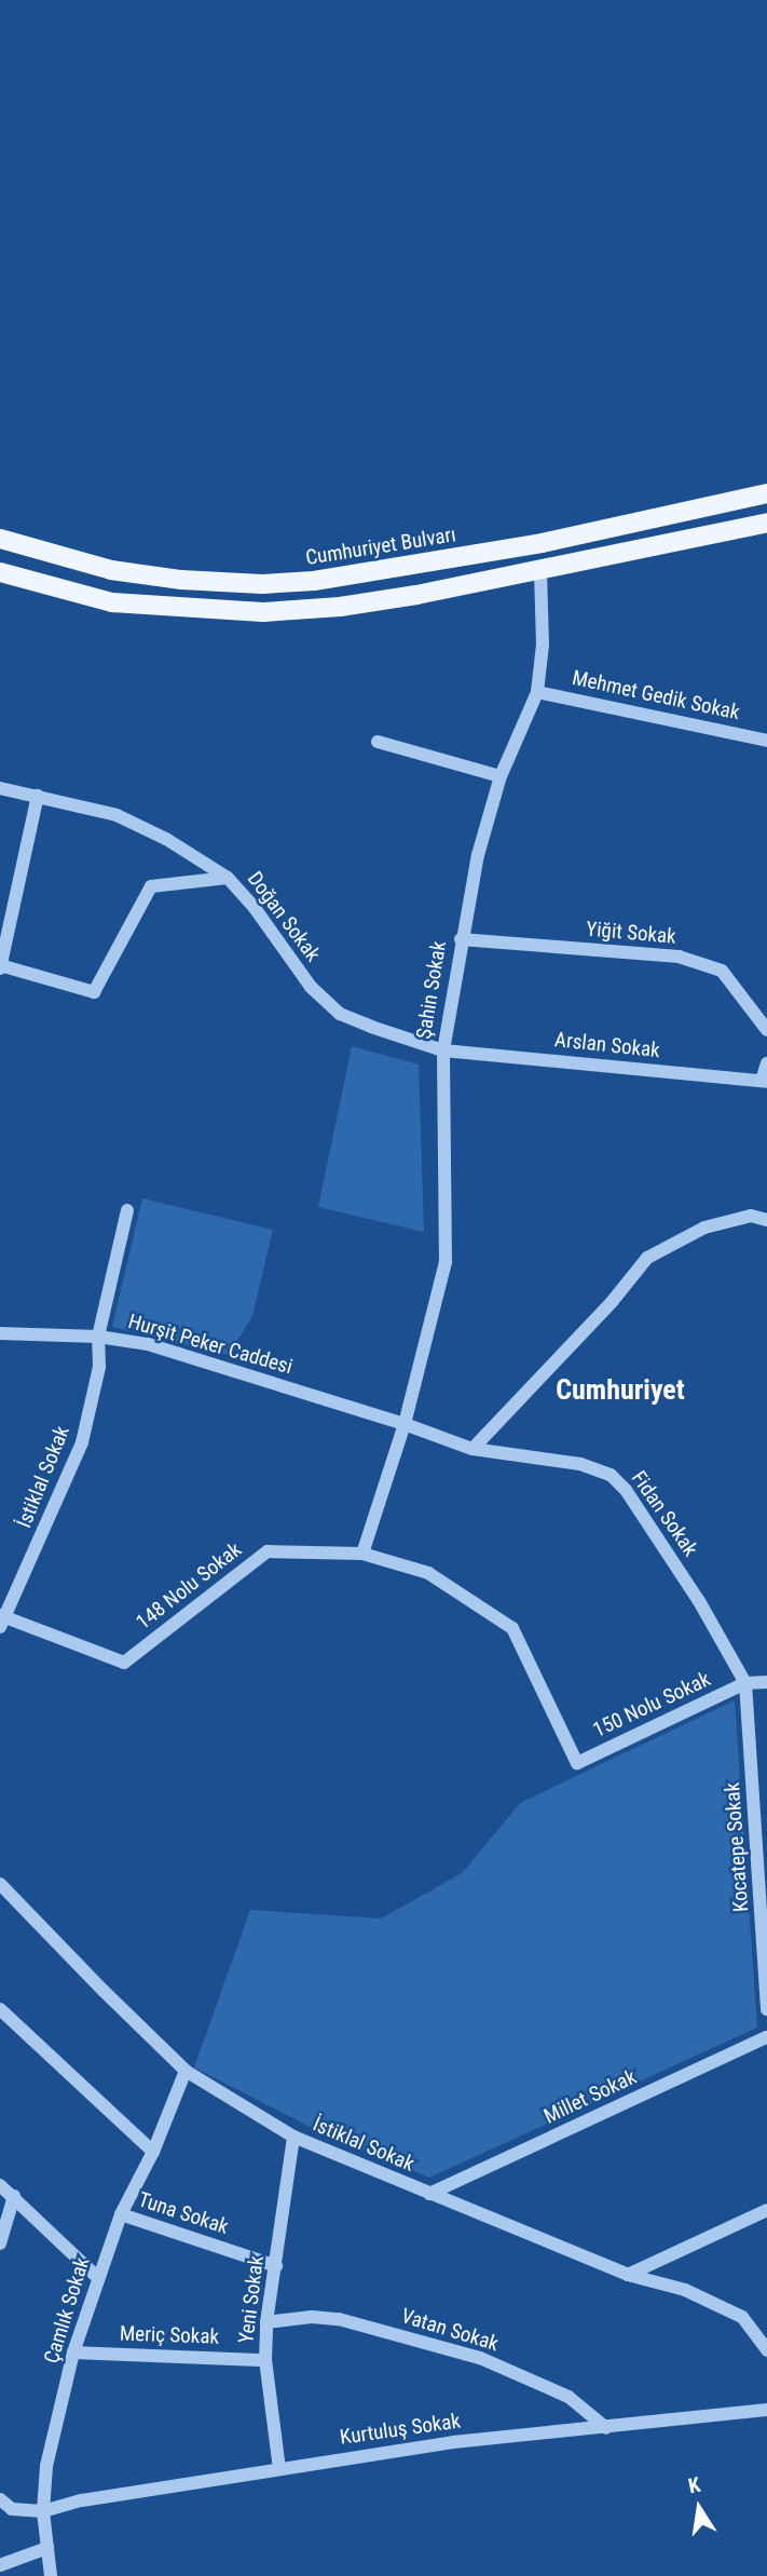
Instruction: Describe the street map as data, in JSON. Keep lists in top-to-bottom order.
{
  "streets": {
    "main road": ["Cumhuriyet Bulvarı"],
    "street": [
      "Mehmet Gedik Sokak",
      "Doğan Sokak",
      "Yiğit Sokak",
      "Şahin Sokak",
      "Arslan Sokak",
      "Hurşit Peker Caddesi",
      "İstiklal Sokak",
      "Fidan Sokak",
      "148 Nolu Sokak",
      "150 Nolu Sokak",
      "Kocatepe Sokak",
      "Millet Sokak",
      "Tuna Sokak",
      "Yeni Sokak",
      "Çamlık Sokak",
      "Vatan Sokak",
      "Meriç Sokak",
      "Kurtuluş Sokak"
    ]
  },
  "crossings": [
    ["Mehmet Gedik Sokak", "Şahin Sokak"],
    ["Doğan Sokak", "Şahin Sokak"],
    ["Doğan Sokak", "Arslan Sokak"],
    ["Yiğit Sokak", "Şahin Sokak"],
    ["Şahin Sokak", "Arslan Sokak"],
    ["Şahin Sokak", "Hurşit Peker Caddesi"],
    ["Şahin Sokak", "Fidan Sokak"],
    ["Şahin Sokak", "148 Nolu Sokak"],
    ["Hurşit Peker Caddesi", "İstiklal Sokak"],
    ["Hurşit Peker Caddesi", "Fidan Sokak"],
    ["İstiklal Sokak", "148 Nolu Sokak"],
    ["İstiklal Sokak", "Millet Sokak"],
    ["İstiklal Sokak", "Yeni Sokak"],
    ["İstiklal Sokak", "Çamlık Sokak"],
    ["Fidan Sokak", "150 Nolu Sokak"],
    ["Fidan Sokak", "Kocatepe Sokak"],
    ["148 Nolu Sokak", "150 Nolu Sokak"],
    ["150 Nolu Sokak", "Kocatepe Sokak"],
    ["Tuna Sokak", "Yeni Sokak"],
    ["Tuna Sokak", "Çamlık Sokak"],
    ["Yeni Sokak", "Vatan Sokak"],
    ["Yeni Sokak", "Meriç Sokak"],
    ["Yeni Sokak", "Kurtuluş Sokak"],
    ["Çamlık Sokak", "Meriç Sokak"],
    ["Çamlık Sokak", "Kurtuluş Sokak"],
    ["Vatan Sokak", "Kurtuluş Sokak"]
  ],
  "districts": ["Cumhuriyet"],
  "north": "top"
}
